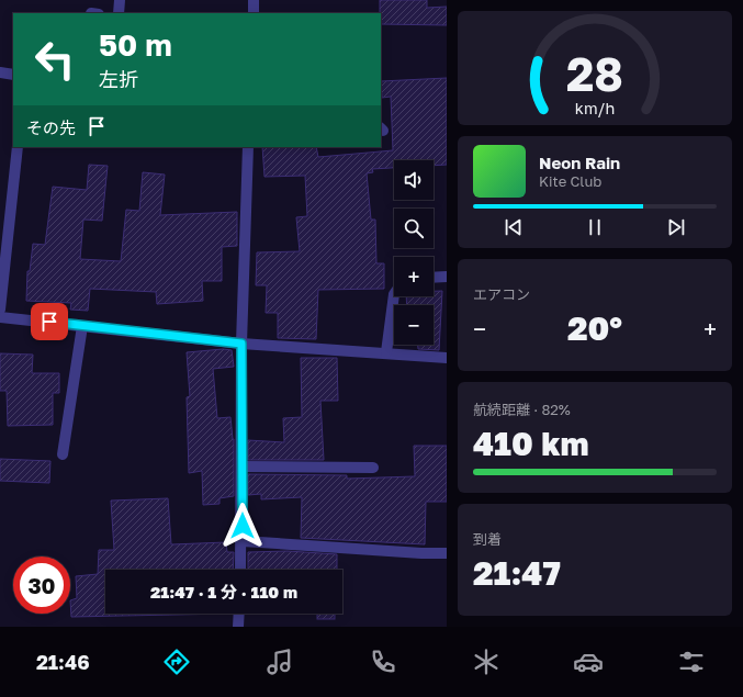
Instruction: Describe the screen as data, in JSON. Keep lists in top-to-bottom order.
{
  "page": {
    "turn": ["50 m", "左折"],
    "then": "その先",
    "song": ["Neon Rain", "Kite Club"],
    "map_buttons": ["+", "−"],
    "tile": [
      "エアコン",
      ["航続距離 · 82%", "410 km"],
      ["到着", "21:47"]
    ],
    "heat": ["−", "20°", "+"],
    "limit": "30",
    "trip": "21:47 · 1 分 · 110 m",
    "tabs": "21:46",
    "gauge": ["28", "km/h"]
  }
}
